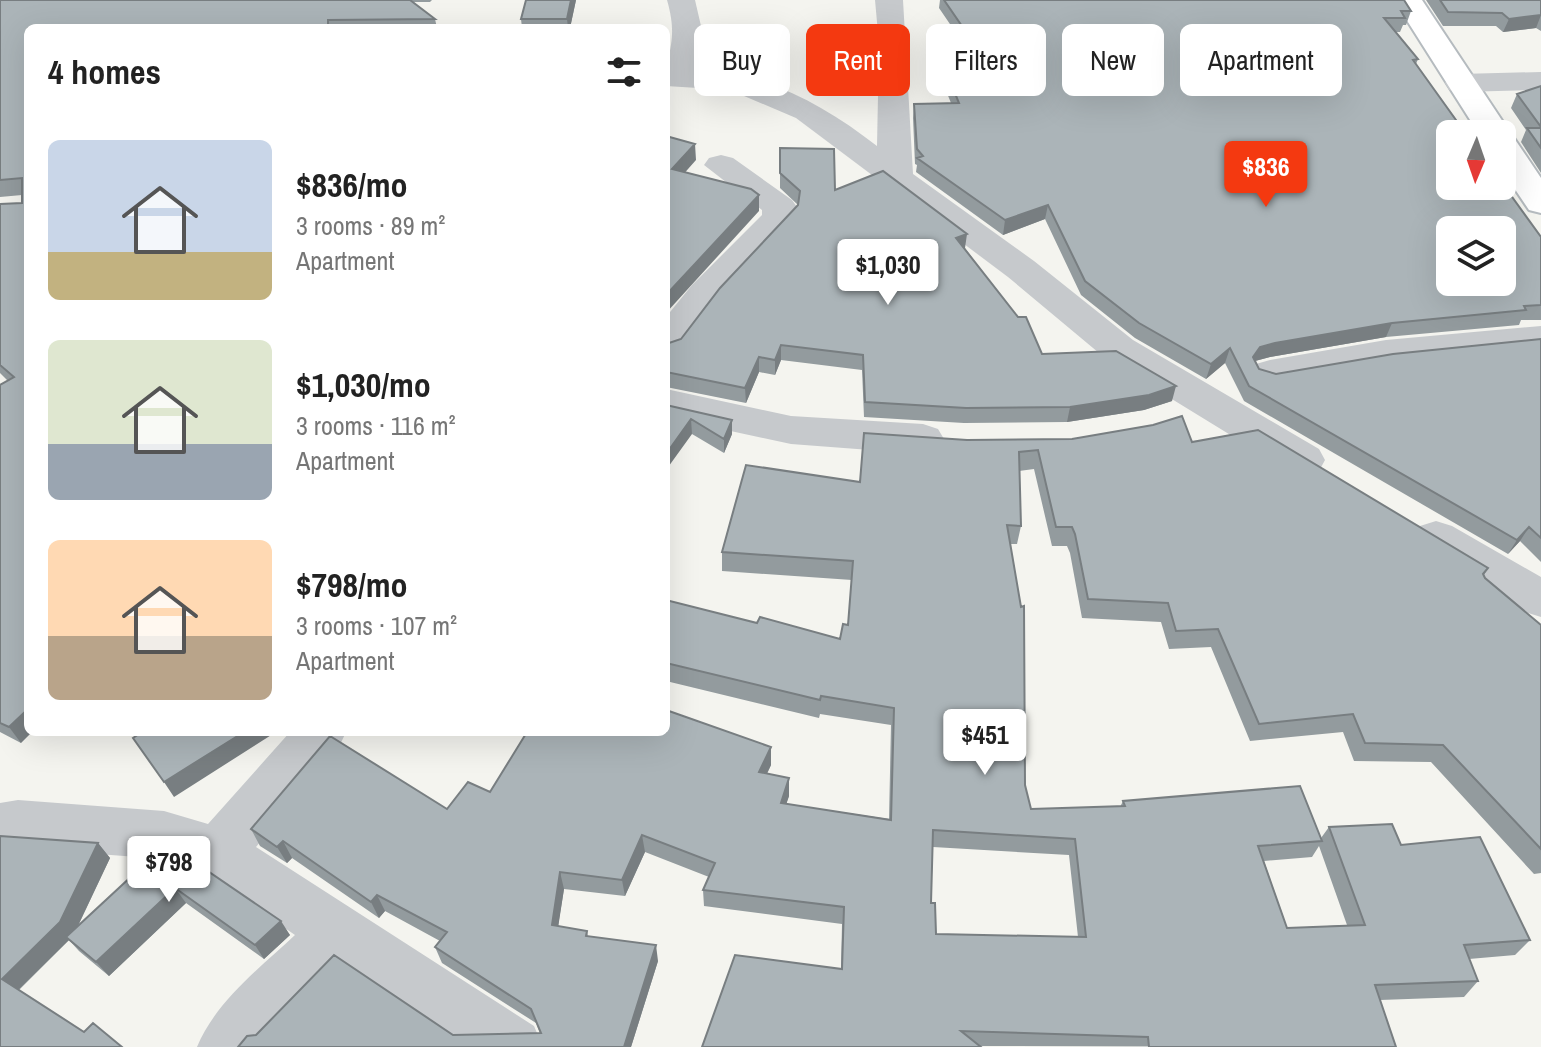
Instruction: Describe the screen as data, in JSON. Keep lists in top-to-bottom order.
{
  "north": "bottom",
  "page": {
    "chip": [
      "Buy",
      "Rent",
      "Filters",
      "New",
      "Apartment"
    ],
    "heading": "4 homes",
    "list": [
      {
        "name": "$836/mo",
        "note": "3 rooms · 89 m² · Apartment"
      },
      {
        "name": "$1,030/mo",
        "note": "3 rooms · 116 m² · Apartment"
      },
      {
        "name": "$798/mo",
        "note": "3 rooms · 107 m² · Apartment"
      }
    ],
    "price": [
      "$836",
      "$1,030",
      "$451",
      "$798"
    ]
  }
}
